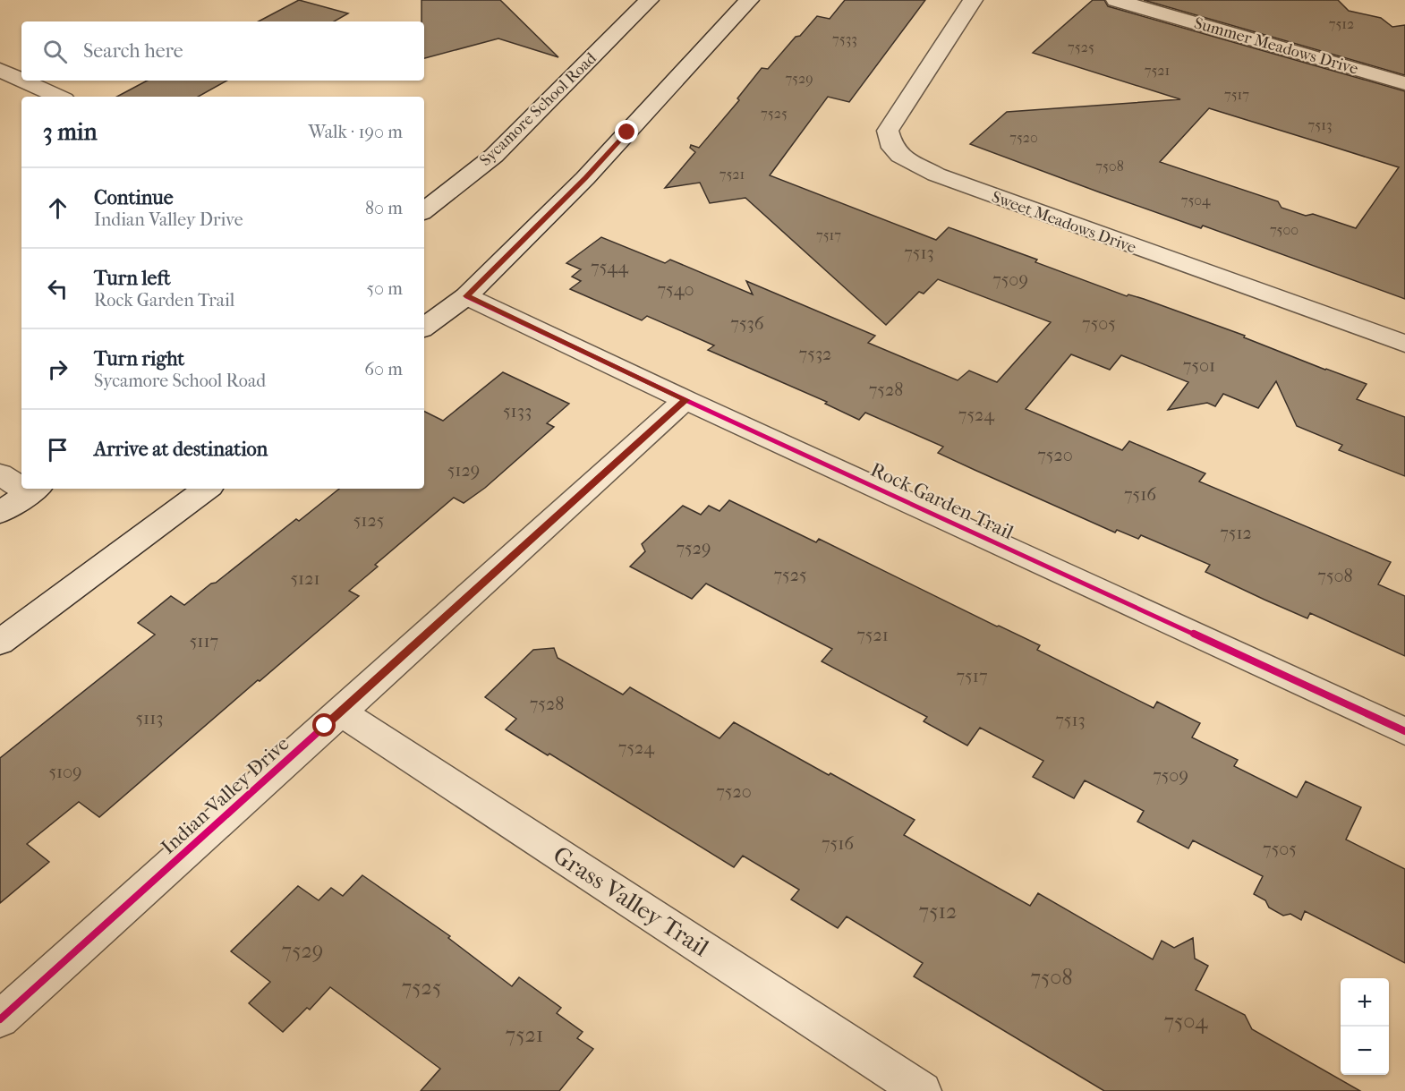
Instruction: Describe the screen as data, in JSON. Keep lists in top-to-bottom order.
{
  "streets": {
    "street": [
      "Summer Meadows Drive",
      "Sycamore School Road",
      "Sweet Meadows Drive",
      "Rock Garden Trail",
      "Indian Valley Drive",
      "Grass Valley Trail"
    ]
  },
  "crossings": [
    ["Rock Garden Trail", "Indian Valley Drive"],
    ["Indian Valley Drive", "Grass Valley Trail"]
  ],
  "house_numbers": [
    "7512",
    "7533",
    "7525",
    "7521",
    "7529",
    "7517",
    "7525",
    "7513",
    "7520",
    "7508",
    "7521",
    "7504",
    "7500",
    "7517",
    "7513",
    "7544",
    "7509",
    "7540",
    "7536",
    "7505",
    "7532",
    "7501",
    "7528",
    "5133",
    "7524",
    "7520",
    "5129",
    "7516",
    "5125",
    "7512",
    "7529",
    "7525",
    "7508",
    "5121",
    "7521",
    "5117",
    "7517",
    "7528",
    "5113",
    "7513",
    "7524",
    "5109",
    "7509",
    "7520",
    "7516",
    "7505",
    "7512",
    "7529",
    "7508",
    "7525",
    "7504",
    "7521"
  ],
  "page": {
    "search": "Search here",
    "heading": ["3 min", "Walk · 190 m"],
    "list": [
      ["Continue", "Indian Valley Drive", "80 m"],
      ["Turn left", "Rock Garden Trail", "50 m"],
      ["Turn right", "Sycamore School Road", "60 m"],
      "Arrive at destination"
    ],
    "map_buttons": ["+", "−"]
  }
}
